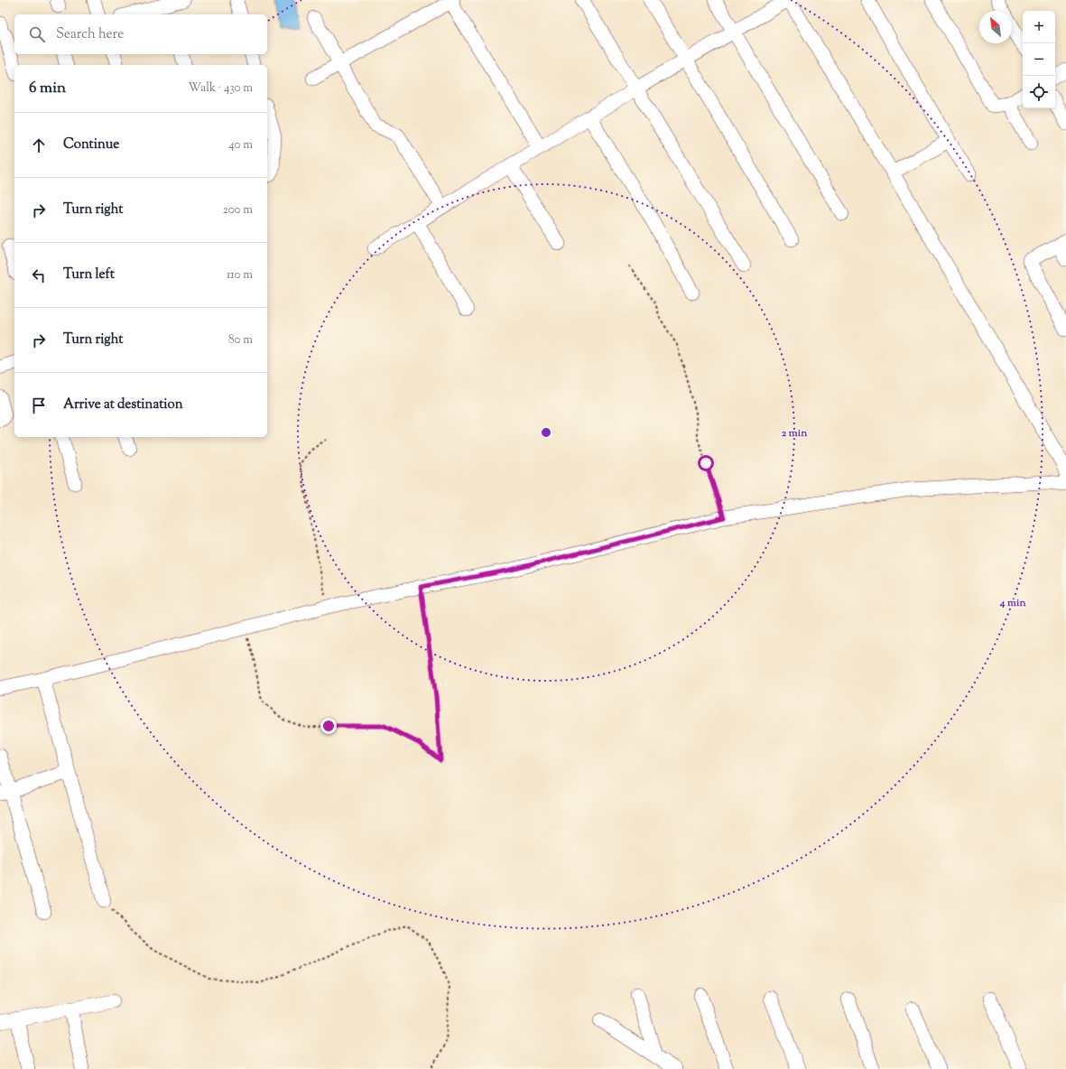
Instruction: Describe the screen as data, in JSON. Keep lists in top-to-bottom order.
{
  "north": "top left",
  "page": {
    "map_buttons": ["+", "−"],
    "search": "Search here",
    "heading": ["6 min", "Walk · 430 m"],
    "list": [
      ["Continue", "40 m"],
      ["Turn right", "200 m"],
      ["Turn left", "110 m"],
      ["Turn right", "80 m"],
      "Arrive at destination"
    ]
  },
  "rings": ["2 min", "4 min"]
}
